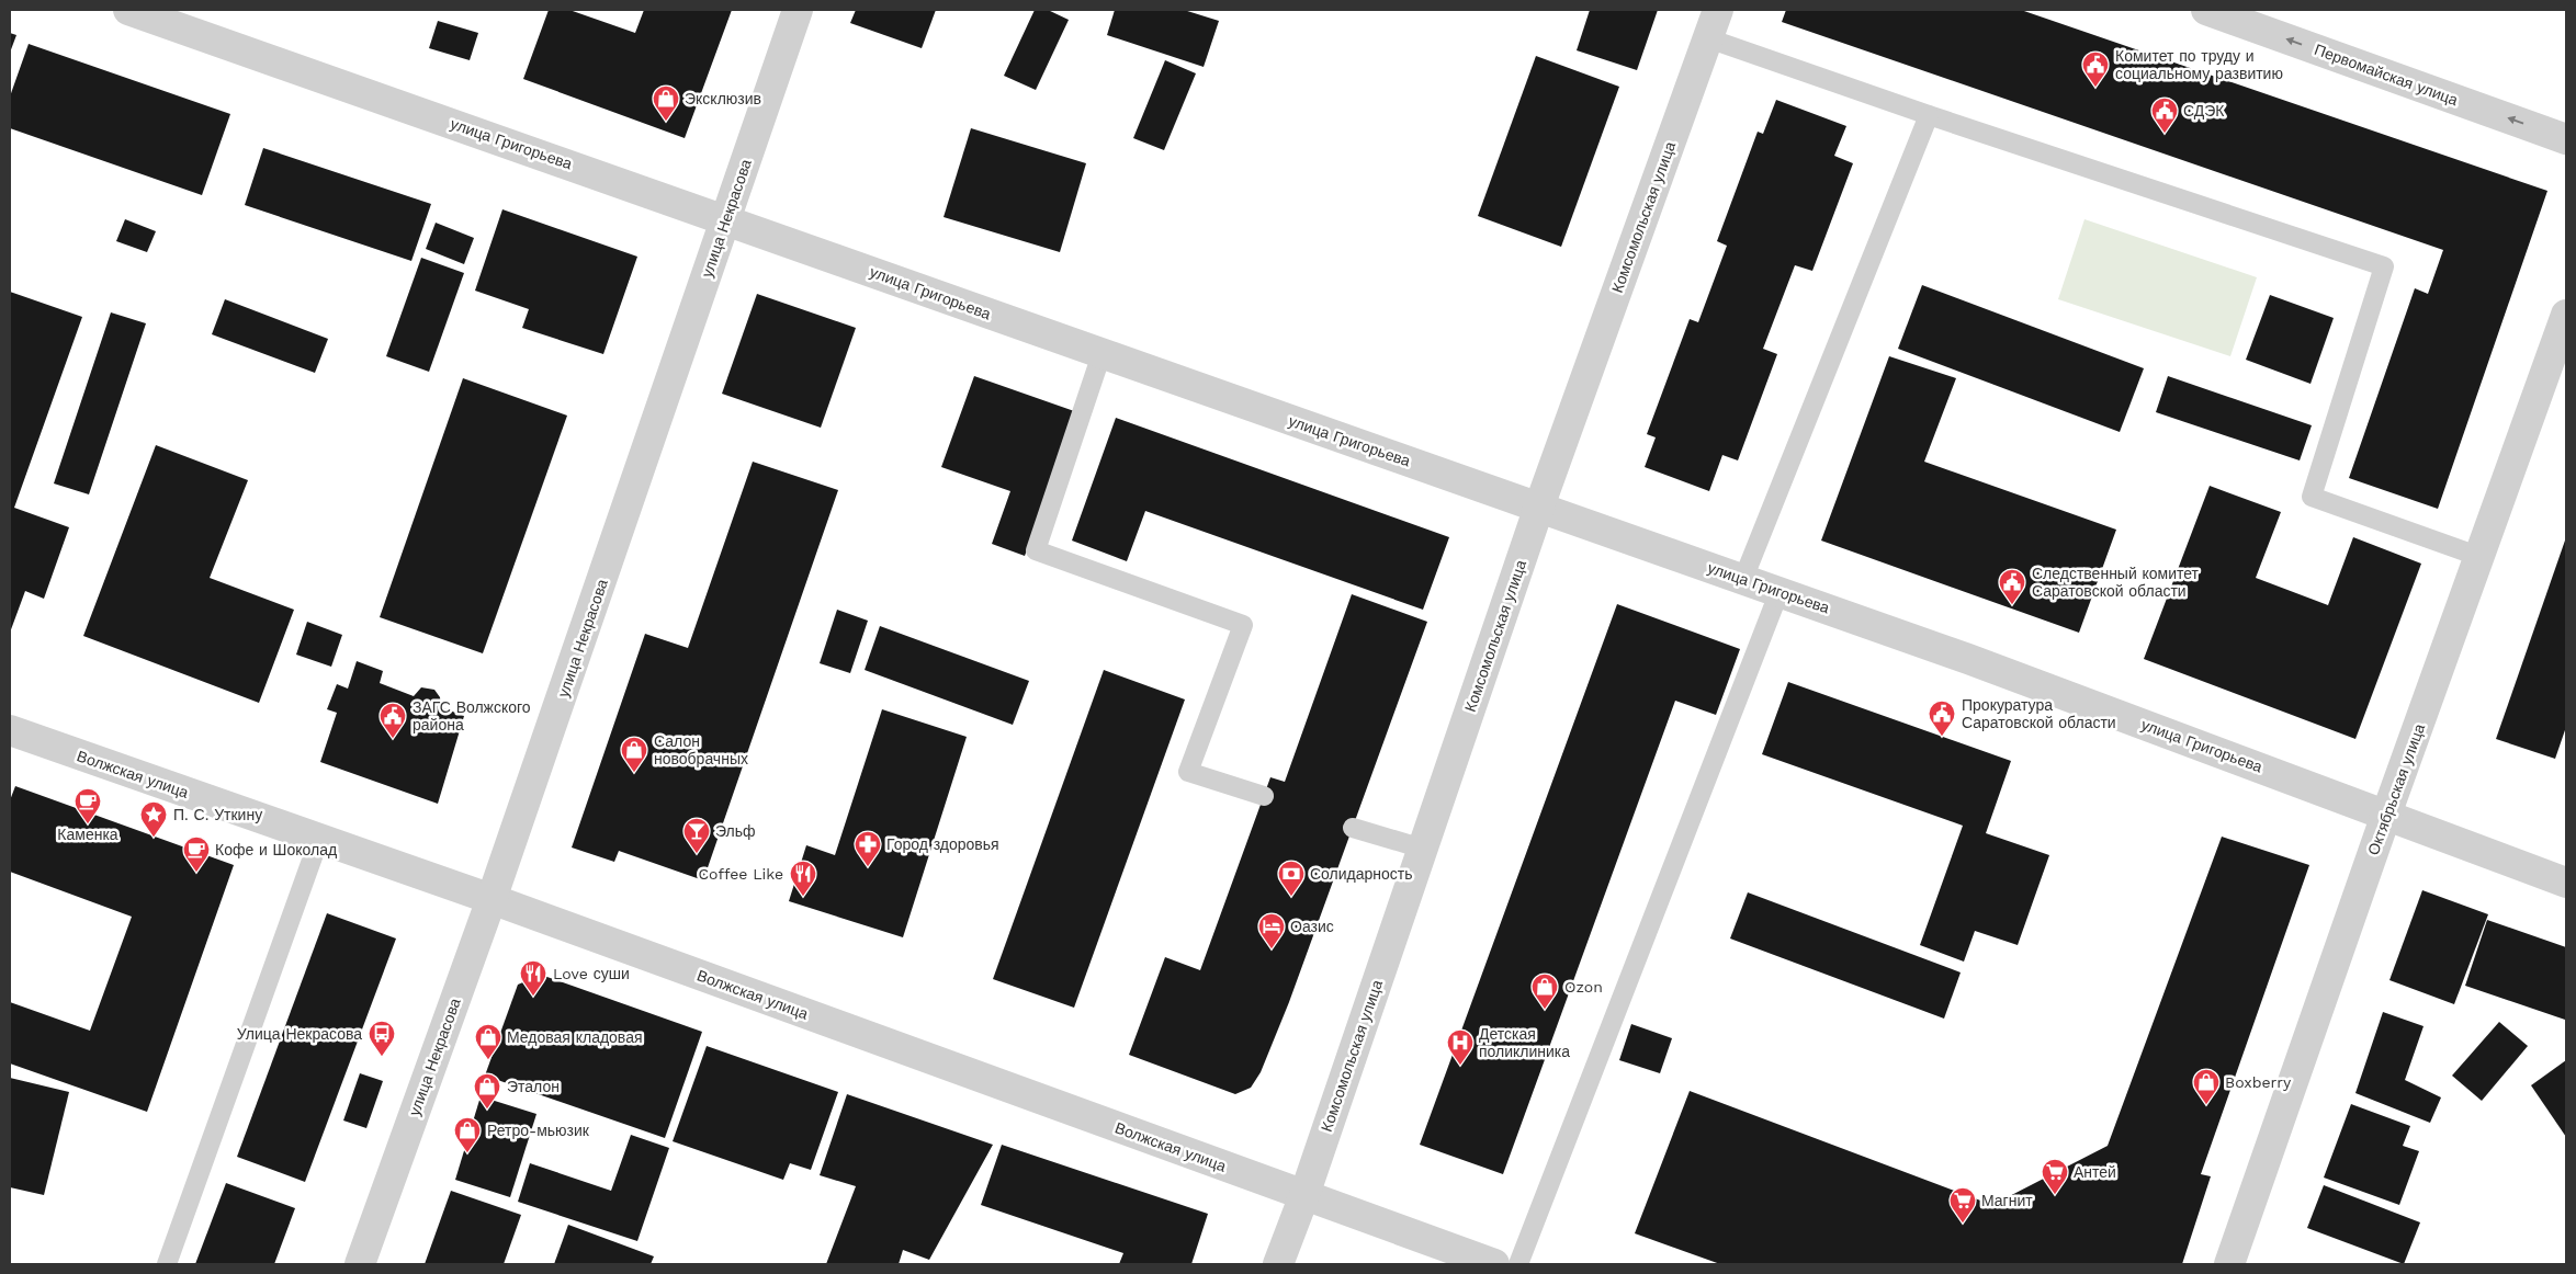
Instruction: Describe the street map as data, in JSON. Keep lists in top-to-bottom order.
{
  "streets": {
    "street": [
      "Первомайская улица",
      "улица Григорьева",
      "Комсомольская улица",
      "улица Некрасова",
      "Волжская улица",
      "Октябрьская улица"
    ]
  },
  "crossings": [
    ["улица Григорьева", "Комсомольская улица"],
    ["улица Григорьева", "улица Некрасова"],
    ["улица Григорьева", "Октябрьская улица"],
    ["Комсомольская улица", "Волжская улица"],
    ["улица Некрасова", "Волжская улица"]
  ],
  "one_way": ["Первомайская улица"],
  "places": {
    "public building": [
      "Комитет по труду и социальному развитию",
      "СДЭК",
      "Следственный комитет Саратовской области",
      "Прокуратура Саратовской области",
      "ЗАГС Волжского района"
    ],
    "shop": [
      "Эксклюзив",
      "Салон новобрачных",
      "Ozon",
      "Медовая кладовая",
      "Boxberry",
      "Эталон",
      "Ретро-мьюзик"
    ],
    "cafe": ["Каменка", "Кофе и Шоколад"],
    "place": ["П. С. Уткину"],
    "bar": ["Эльф"],
    "pharmacy": ["Город здоровья"],
    "restaurant": ["Coffee Like", "Love суши"],
    "bank": ["Солидарность"],
    "hotel": ["Оазис"],
    "bus stop": ["Улица Некрасова"],
    "hospital": ["Детская поликлиника"],
    "supermarket": ["Антей", "Магнит"]
  }
}
